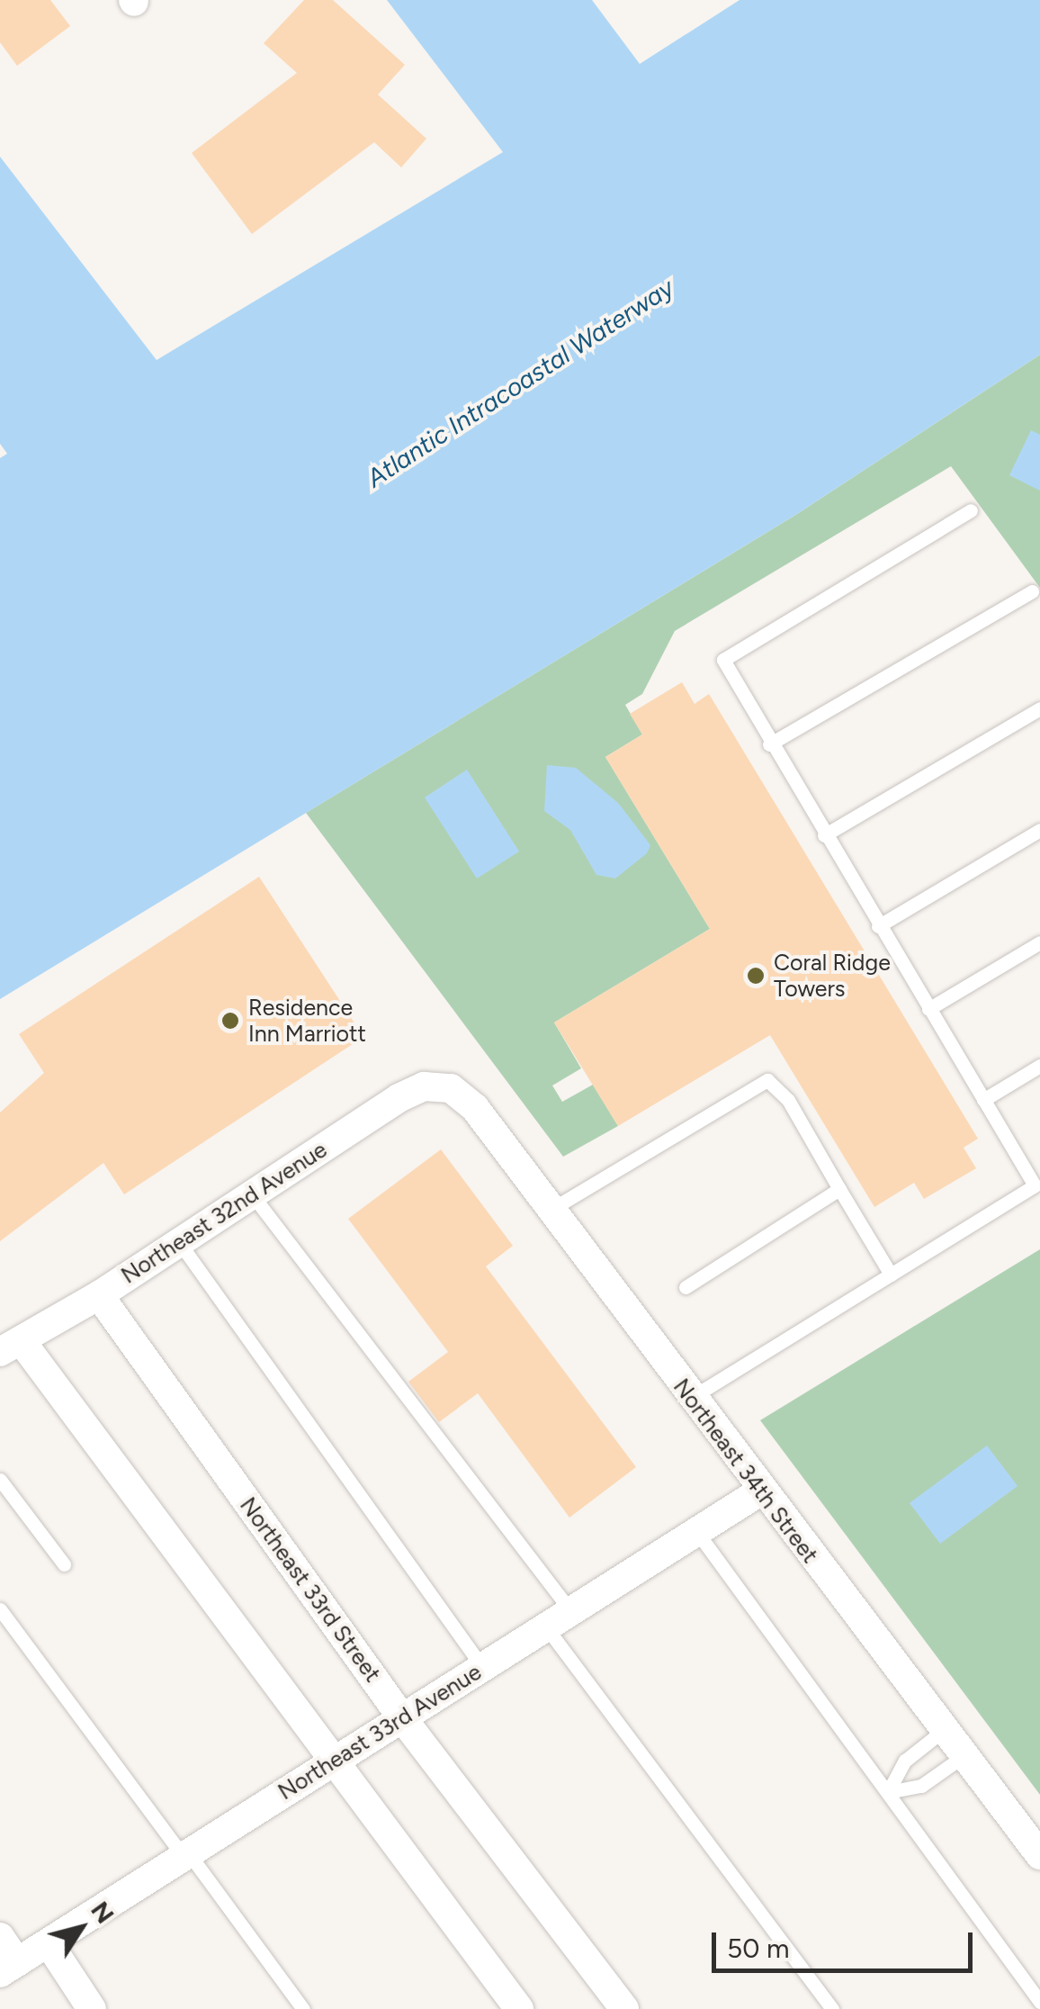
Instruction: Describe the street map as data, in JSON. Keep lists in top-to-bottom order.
{
  "streets": {
    "street": [
      "Northeast 32nd Avenue",
      "Northeast 34th Street",
      "Northeast 33rd Street",
      "Northeast 33rd Avenue"
    ]
  },
  "crossings": [
    ["Northeast 32nd Avenue", "Northeast 34th Street"],
    ["Northeast 32nd Avenue", "Northeast 33rd Street"],
    ["Northeast 34th Street", "Northeast 33rd Avenue"],
    ["Northeast 33rd Street", "Northeast 33rd Avenue"]
  ],
  "water": ["Atlantic Intracoastal Waterway"],
  "places": ["Coral Ridge Towers", "Residence Inn Marriott"],
  "scale_bar": "50 m",
  "north": "top right"
}
